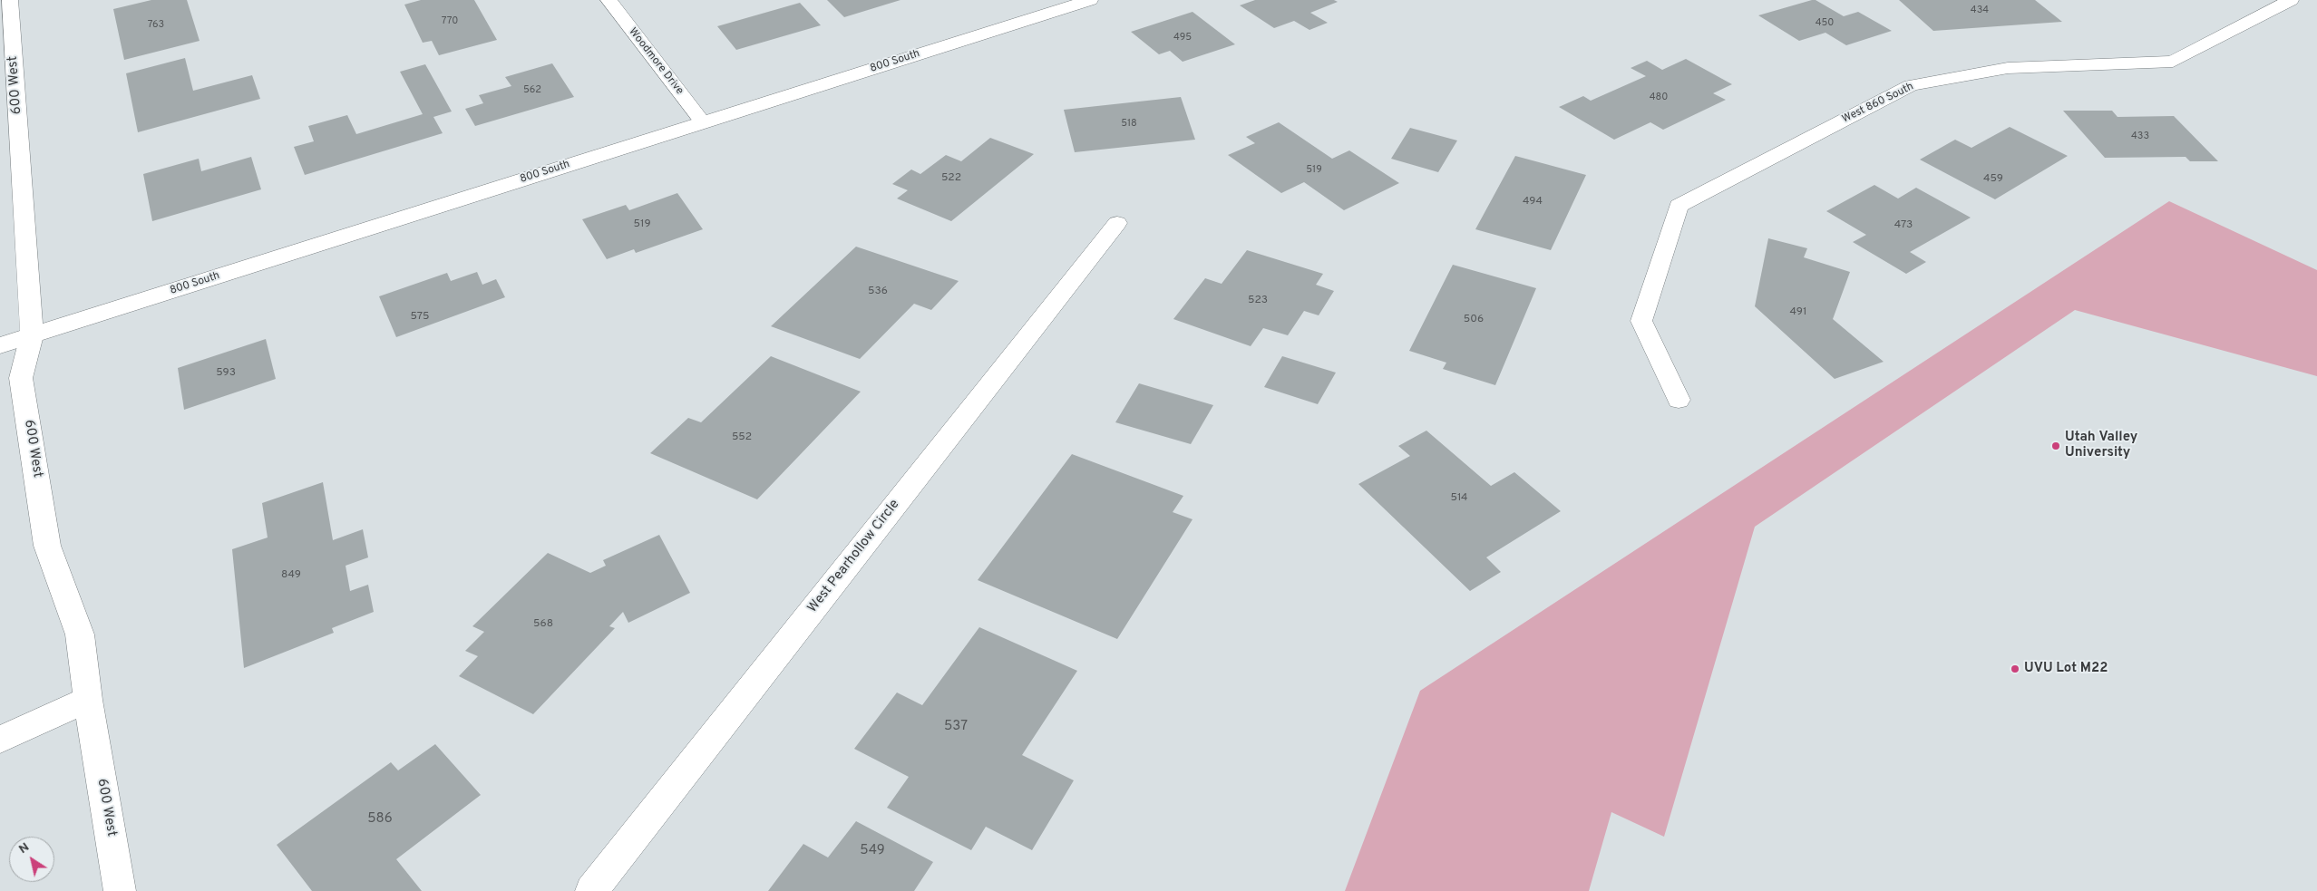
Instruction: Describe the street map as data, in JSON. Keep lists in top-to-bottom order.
{
  "streets": {
    "street": [
      "Woodmore Drive",
      "800 South",
      "600 West",
      "West 860 South",
      "West Pearhollow Circle"
    ]
  },
  "crossings": [
    ["Woodmore Drive", "800 South"],
    ["800 South", "600 West"]
  ],
  "places": ["Utah Valley University", "UVU Lot M22"],
  "house_numbers": [
    "434",
    "770",
    "450",
    "763",
    "495",
    "562",
    "480",
    "518",
    "433",
    "519",
    "522",
    "459",
    "494",
    "519",
    "473",
    "536",
    "523",
    "491",
    "575",
    "506",
    "593",
    "552",
    "514",
    "849",
    "568",
    "537",
    "586",
    "549"
  ],
  "north": "top left"
}
